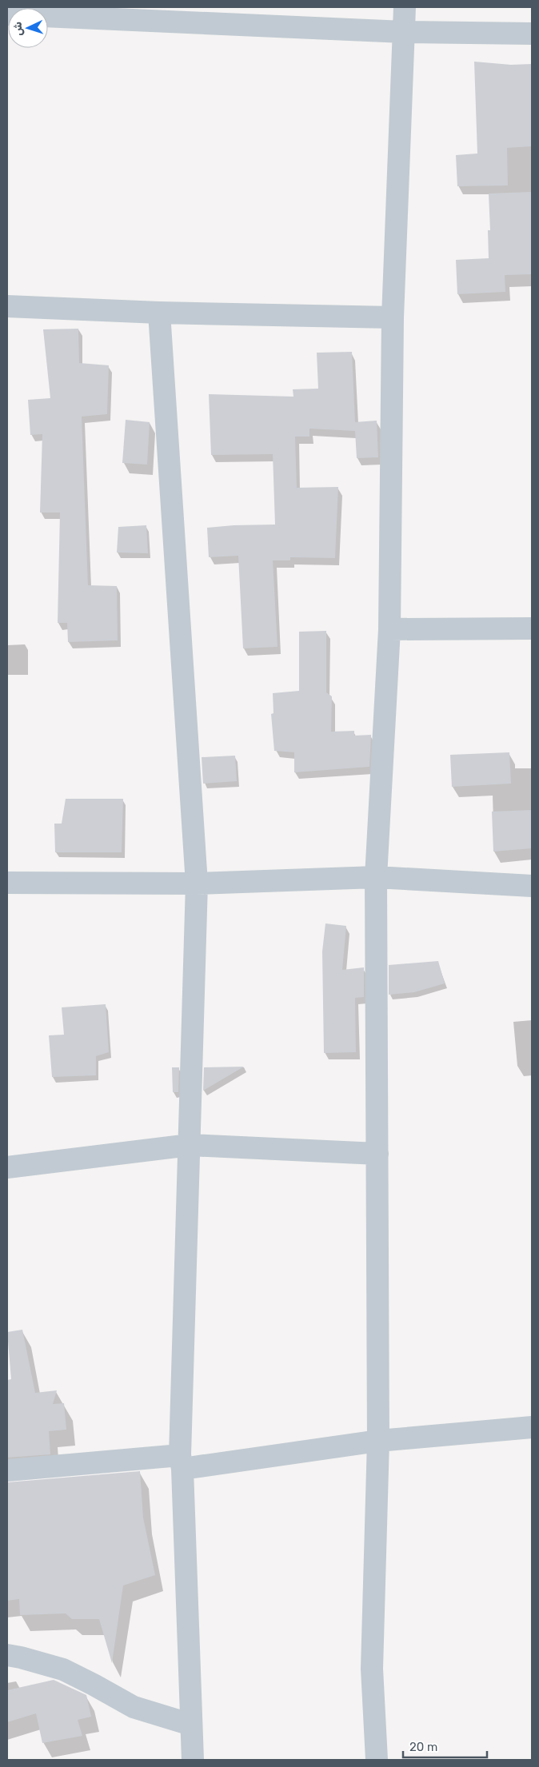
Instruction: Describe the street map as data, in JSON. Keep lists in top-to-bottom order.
{
  "scale_bar": "20 m",
  "north": "left"
}
